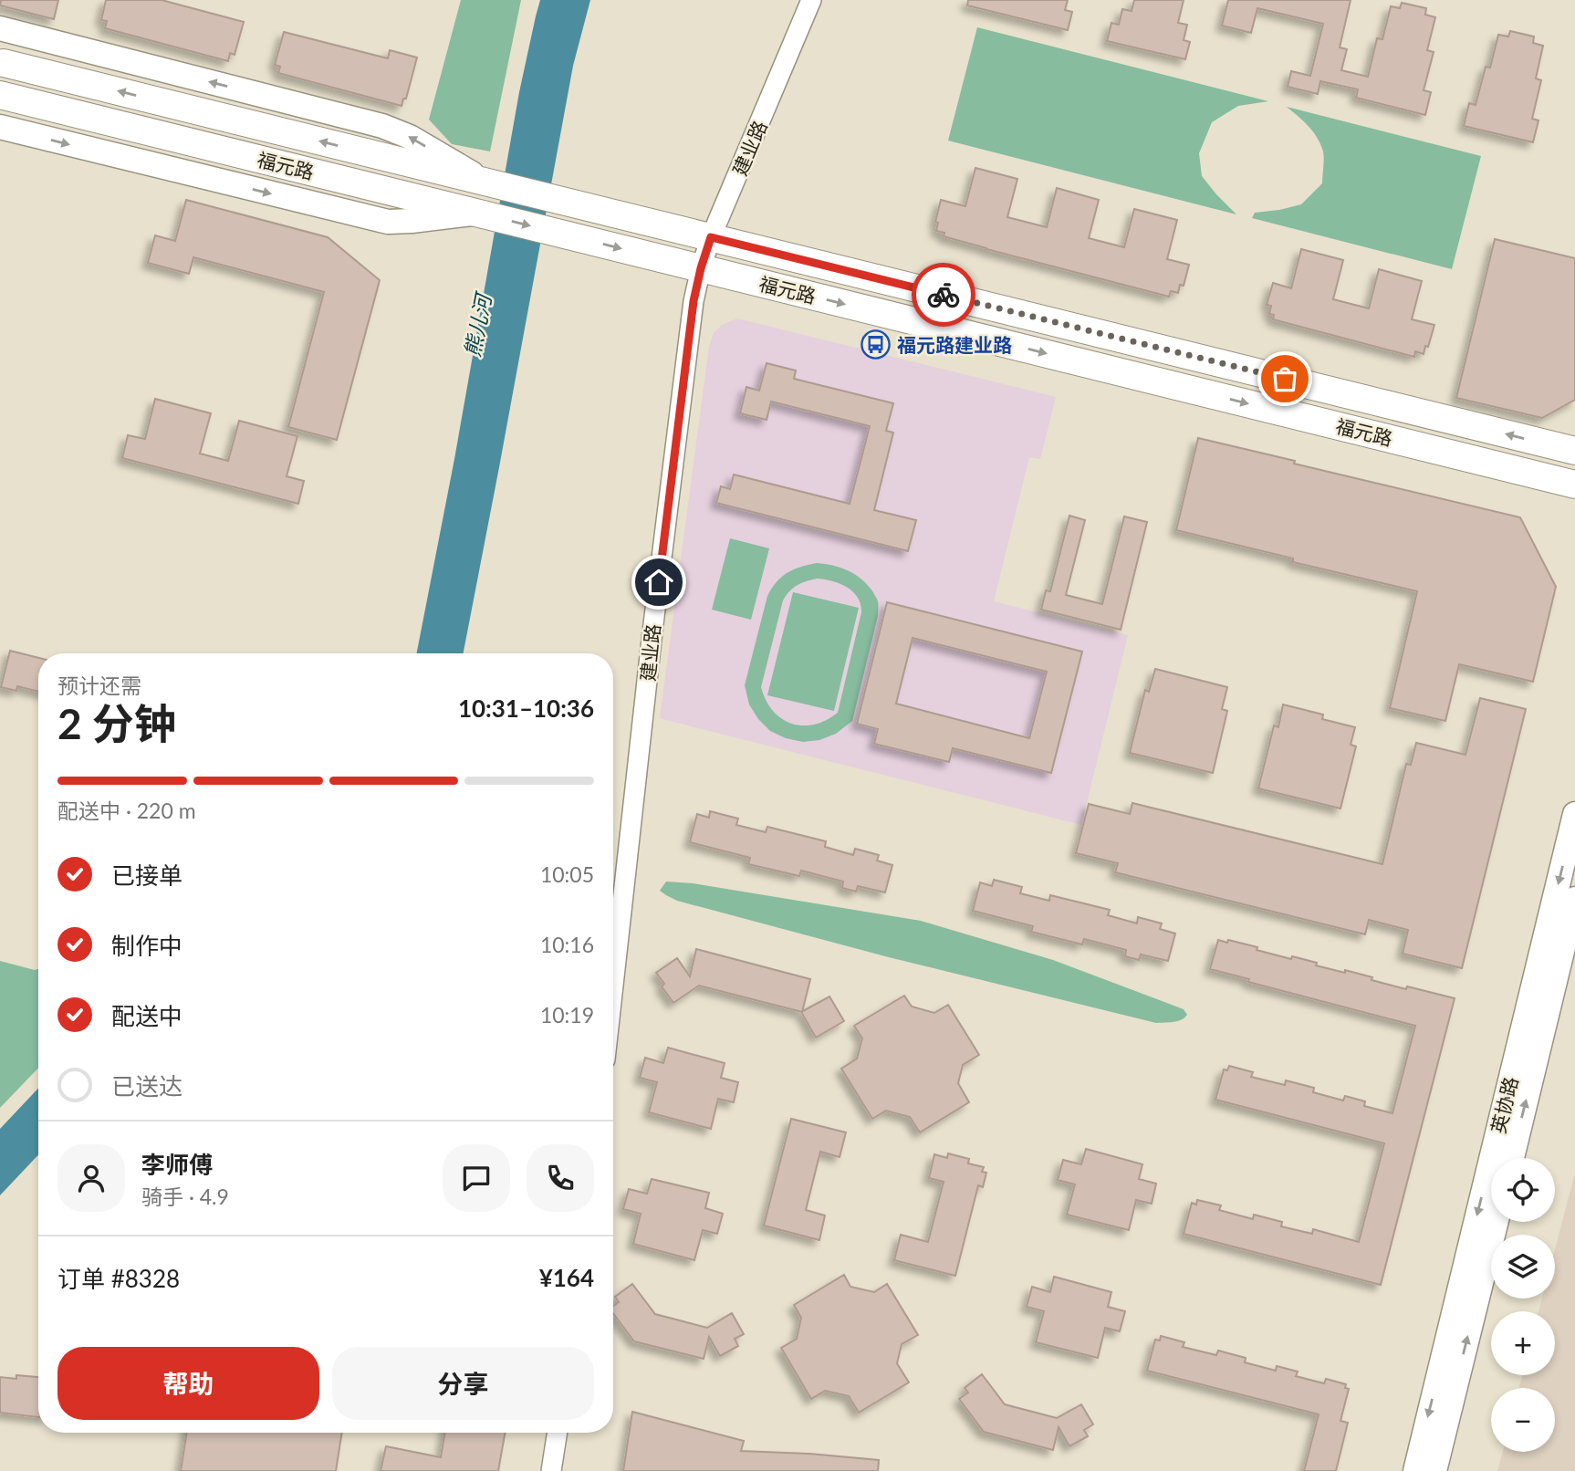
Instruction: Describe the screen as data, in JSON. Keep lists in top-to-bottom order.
{
  "streets": {
    "main road": ["福元路"],
    "street": ["建业路", "英协路"]
  },
  "crossings": [
    ["建业路", "福元路"]
  ],
  "water": ["熊儿河"],
  "places": {
    "bus stop": ["福元路建业路"]
  },
  "page": {
    "heading": ["2 分钟", "预计还需", "10:31–10:36"],
    "panel": [
      "李师傅",
      "骑手 · 4.9",
      "订单 #8328",
      "¥164"
    ],
    "bar": "配送中 · 220 m",
    "list": [
      ["已接单", "10:05"],
      ["制作中", "10:16"],
      ["配送中", "10:19"],
      "已送达"
    ],
    "map_buttons": ["+", "−"],
    "buttons": ["帮助", "分享"]
  }
}
